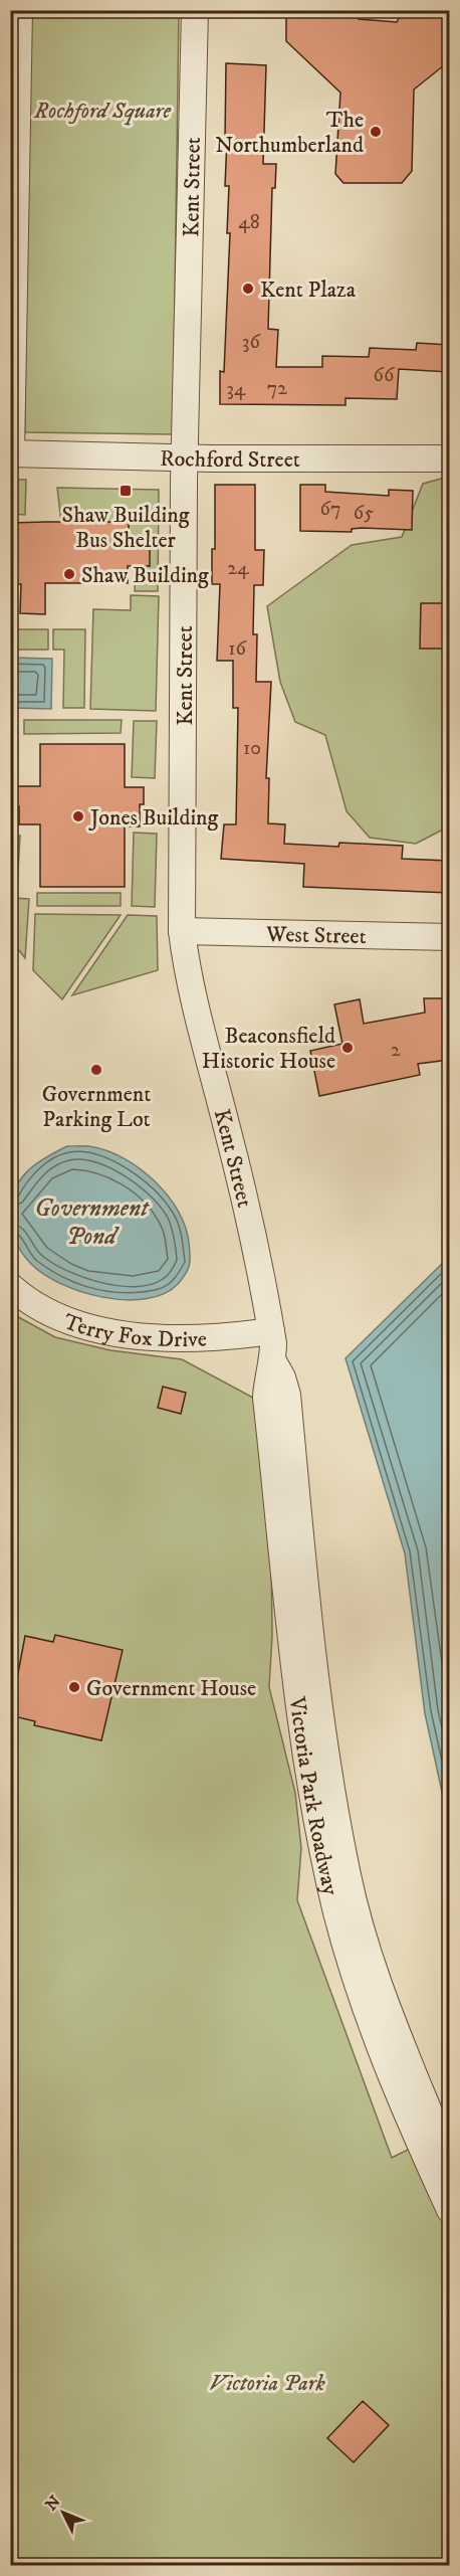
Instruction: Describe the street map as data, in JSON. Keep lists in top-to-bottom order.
{
  "streets": {
    "street": [
      "Kent Street",
      "Rochford Street",
      "West Street",
      "Terry Fox Drive",
      "Victoria Park Roadway"
    ]
  },
  "crossings": [
    ["Kent Street", "Rochford Street"],
    ["Kent Street", "West Street"],
    ["Kent Street", "Terry Fox Drive"],
    ["Kent Street", "Victoria Park Roadway"],
    ["Terry Fox Drive", "Victoria Park Roadway"]
  ],
  "water": ["Government Pond"],
  "parks": ["Rochford Square", "Victoria Park"],
  "places": {
    "other": [
      "The Northumberland",
      "Kent Plaza",
      "Shaw Building",
      "Jones Building",
      "Beaconsfield Historic House",
      "Government Parking Lot",
      "Government House"
    ],
    "transit": ["Shaw Building Bus Shelter"]
  },
  "house_numbers": [
    "48",
    "36",
    "66",
    "72",
    "34",
    "67",
    "65",
    "24",
    "16",
    "10",
    "2"
  ],
  "north": "top left"
}
